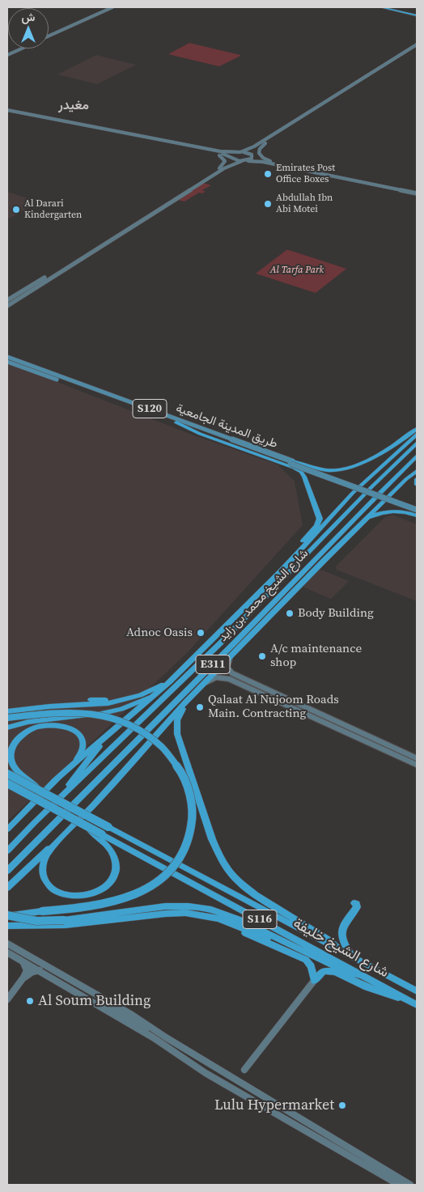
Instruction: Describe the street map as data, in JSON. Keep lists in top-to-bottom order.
{
  "streets": {
    "highway": [
      "شارع الشيخ محمد بن زايد",
      "E311",
      "S116",
      "شارع الشيخ خليفة"
    ],
    "main road": ["S120", "طريق المدينة الجامعية"]
  },
  "crossings": [
    ["S116", "شارع الشيخ خليفة"]
  ],
  "districts": ["مغيدر"],
  "parks": ["Al Tarfa Park"],
  "places": [
    "Emirates Post Office Boxes",
    "Abdullah Ibn Abi Motei",
    "Al Darari Kindergarten",
    "Body Building",
    "Adnoc Oasis",
    "A/c maintenance shop",
    "Qalaat Al Nujoom Roads Main. Contracting",
    "Al Soum Building",
    "Lulu Hypermarket"
  ],
  "north": "top"
}
